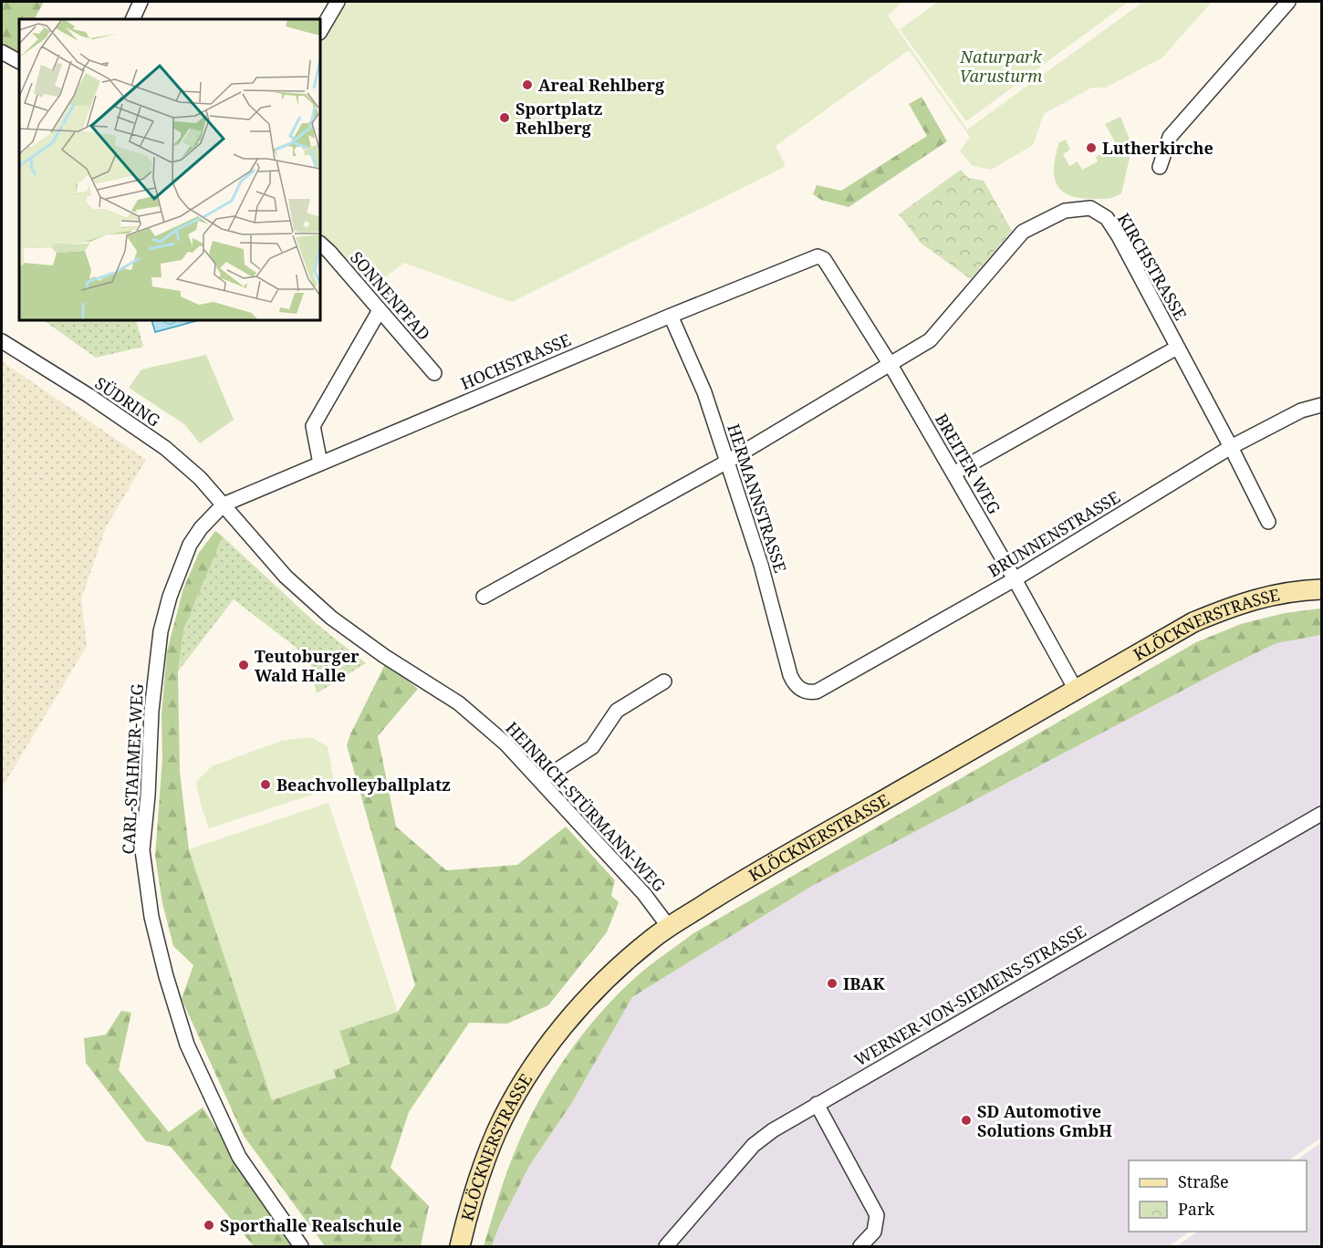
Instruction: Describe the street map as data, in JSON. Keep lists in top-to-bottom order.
{
  "streets": {
    "main road": ["KLÖCKNERSTRASSE"],
    "street": [
      "KIRCHSTRASSE",
      "SONNENPFAD",
      "HOCHSTRASSE",
      "SÜDRING",
      "BREITER WEG",
      "HERMANNSTRASSE",
      "BRUNNENSTRASSE",
      "CARL-STAHMER-WEG",
      "HEINRICH-STÜRMANN-WEG",
      "WERNER-VON-SIEMENS-STRASSE"
    ]
  },
  "crossings": [
    ["KIRCHSTRASSE", "BREITER WEG"],
    ["KIRCHSTRASSE", "HERMANNSTRASSE"],
    ["KIRCHSTRASSE", "BRUNNENSTRASSE"],
    ["HOCHSTRASSE", "SÜDRING"],
    ["HOCHSTRASSE", "BREITER WEG"],
    ["HOCHSTRASSE", "HERMANNSTRASSE"],
    ["HOCHSTRASSE", "CARL-STAHMER-WEG"],
    ["HOCHSTRASSE", "HEINRICH-STÜRMANN-WEG"],
    ["SÜDRING", "CARL-STAHMER-WEG"],
    ["SÜDRING", "HEINRICH-STÜRMANN-WEG"],
    ["BREITER WEG", "BRUNNENSTRASSE"],
    ["BREITER WEG", "KLÖCKNERSTRASSE"],
    ["HERMANNSTRASSE", "BRUNNENSTRASSE"],
    ["KLÖCKNERSTRASSE", "HEINRICH-STÜRMANN-WEG"],
    ["CARL-STAHMER-WEG", "HEINRICH-STÜRMANN-WEG"]
  ],
  "parks": ["Naturpark Varusturm"],
  "places": [
    "Areal Rehlberg",
    "Sportplatz Rehlberg",
    "Lutherkirche",
    "Teutoburger Wald Halle",
    "Beachvolleyballplatz",
    "IBAK",
    "SD Automotive Solutions GmbH",
    "Sporthalle Realschule"
  ],
  "legend": ["Straße", "Park"]
}
